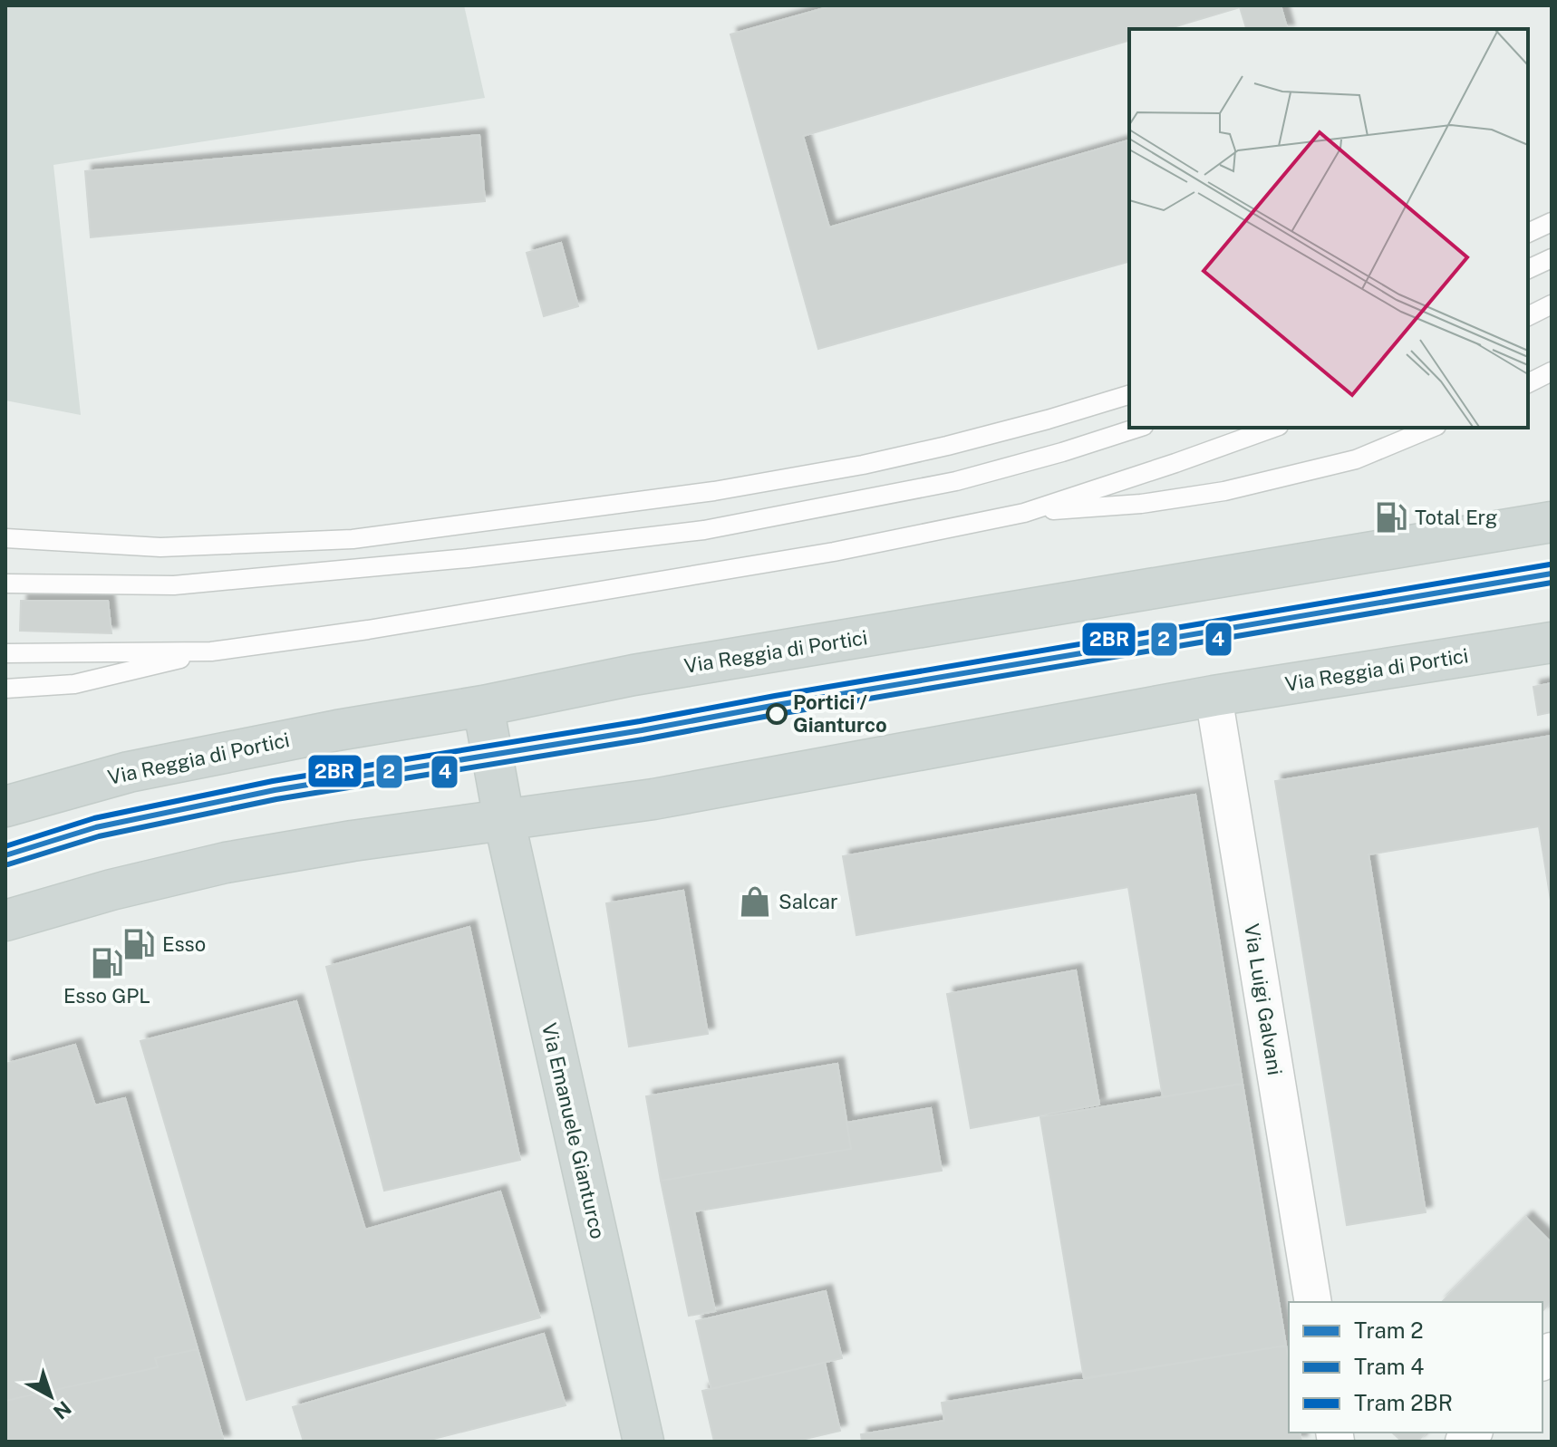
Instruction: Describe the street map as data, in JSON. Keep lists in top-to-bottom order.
{
  "streets": {
    "main road": ["Via Reggia di Portici", "Via Emanuele Gianturco"],
    "street": ["Via Luigi Galvani"]
  },
  "crossings": [
    ["Via Reggia di Portici", "Via Luigi Galvani"],
    ["Via Reggia di Portici", "Via Emanuele Gianturco"]
  ],
  "places": {
    "fuel station": ["Total Erg", "Esso", "Esso GPL"],
    "other": ["Portici / Gianturco"],
    "shop": ["Salcar"]
  },
  "lines": ["tram line 2BR", "tram line 2", "tram line 4"],
  "legend": ["Tram 2", "Tram 4", "Tram 2BR"],
  "north": "bottom right"
}
